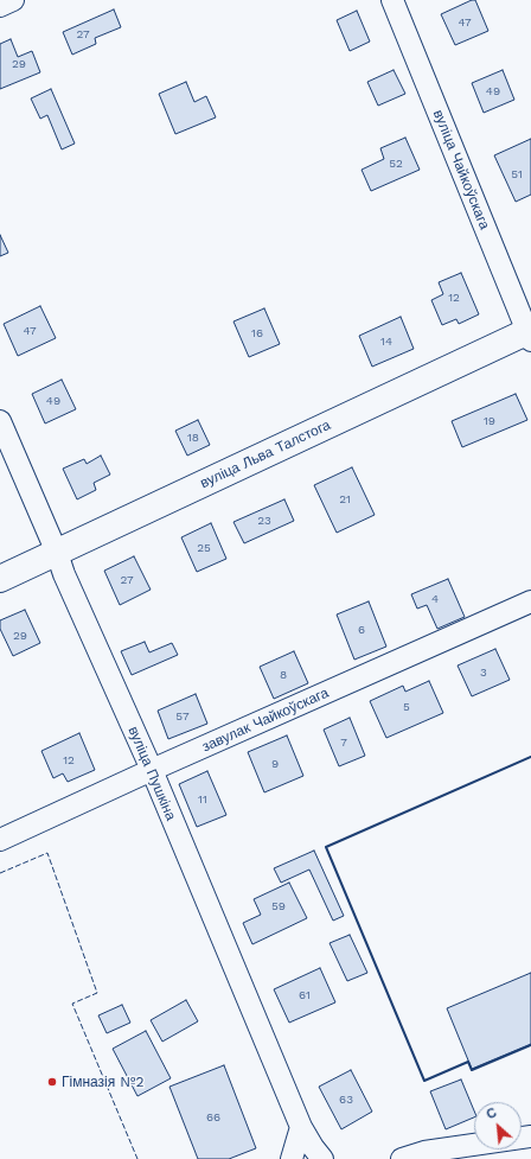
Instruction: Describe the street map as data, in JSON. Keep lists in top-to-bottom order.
{
  "streets": {
    "main road": ["вуліца Льва Талстога"],
    "street": ["вуліца Чайкоўскага", "завулак Чайкоўскага", "вуліца Пушкіна"]
  },
  "crossings": [
    ["вуліца Чайкоўскага", "вуліца Льва Талстога"],
    ["вуліца Льва Талстога", "вуліца Пушкіна"],
    ["завулак Чайкоўскага", "вуліца Пушкіна"]
  ],
  "places": ["Гімназія №2"],
  "house_numbers": [
    "47",
    "27",
    "29",
    "49",
    "52",
    "51",
    "12",
    "47",
    "16",
    "14",
    "49",
    "19",
    "18",
    "21",
    "23",
    "25",
    "27",
    "4",
    "6",
    "29",
    "3",
    "8",
    "5",
    "57",
    "7",
    "12",
    "9",
    "11",
    "59",
    "61",
    "63",
    "66"
  ],
  "north": "top left"
}
